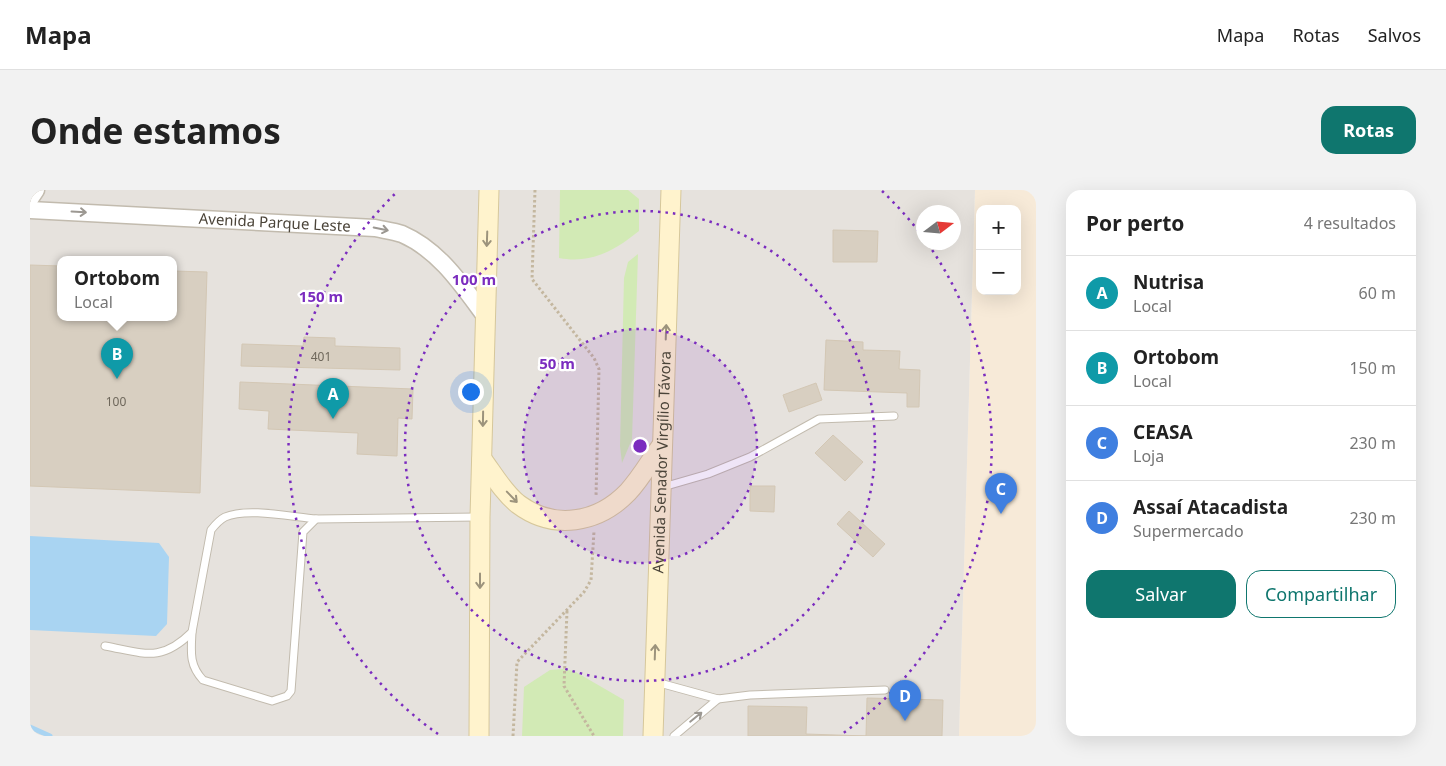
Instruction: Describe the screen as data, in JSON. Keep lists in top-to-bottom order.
{
  "streets": {
    "main road": ["Avenida Senador Virgílio Távora"],
    "street": ["Avenida Parque Leste"]
  },
  "one_way": ["Avenida Parque Leste", "Avenida Senador Virgílio Távora"],
  "house_numbers": ["401", "100"],
  "north": "right",
  "page": {
    "header": "Mapa",
    "nav": ["Mapa", "Rotas", "Salvos"],
    "buttons": [
      "Rotas",
      ["Salvar", "Compartilhar"]
    ],
    "title": "Onde estamos",
    "heading": ["Por perto", "4 resultados"],
    "map_buttons": ["+", "−"],
    "list": [
      {
        "mark": "A",
        "name": "Nutrisa",
        "note": "Local",
        "value": "60 m"
      },
      {
        "mark": "B",
        "name": "Ortobom",
        "note": "Local",
        "value": "150 m"
      },
      {
        "mark": "C",
        "name": "CEASA",
        "note": "Loja",
        "value": "230 m"
      },
      {
        "mark": "D",
        "name": "Assaí Atacadista",
        "note": "Supermercado",
        "value": "230 m"
      }
    ],
    "popup": ["Ortobom", "Local"],
    "pins": [
      "B",
      "A",
      "C",
      "D"
    ]
  },
  "rings": ["100 m", "150 m", "50 m"]
}
